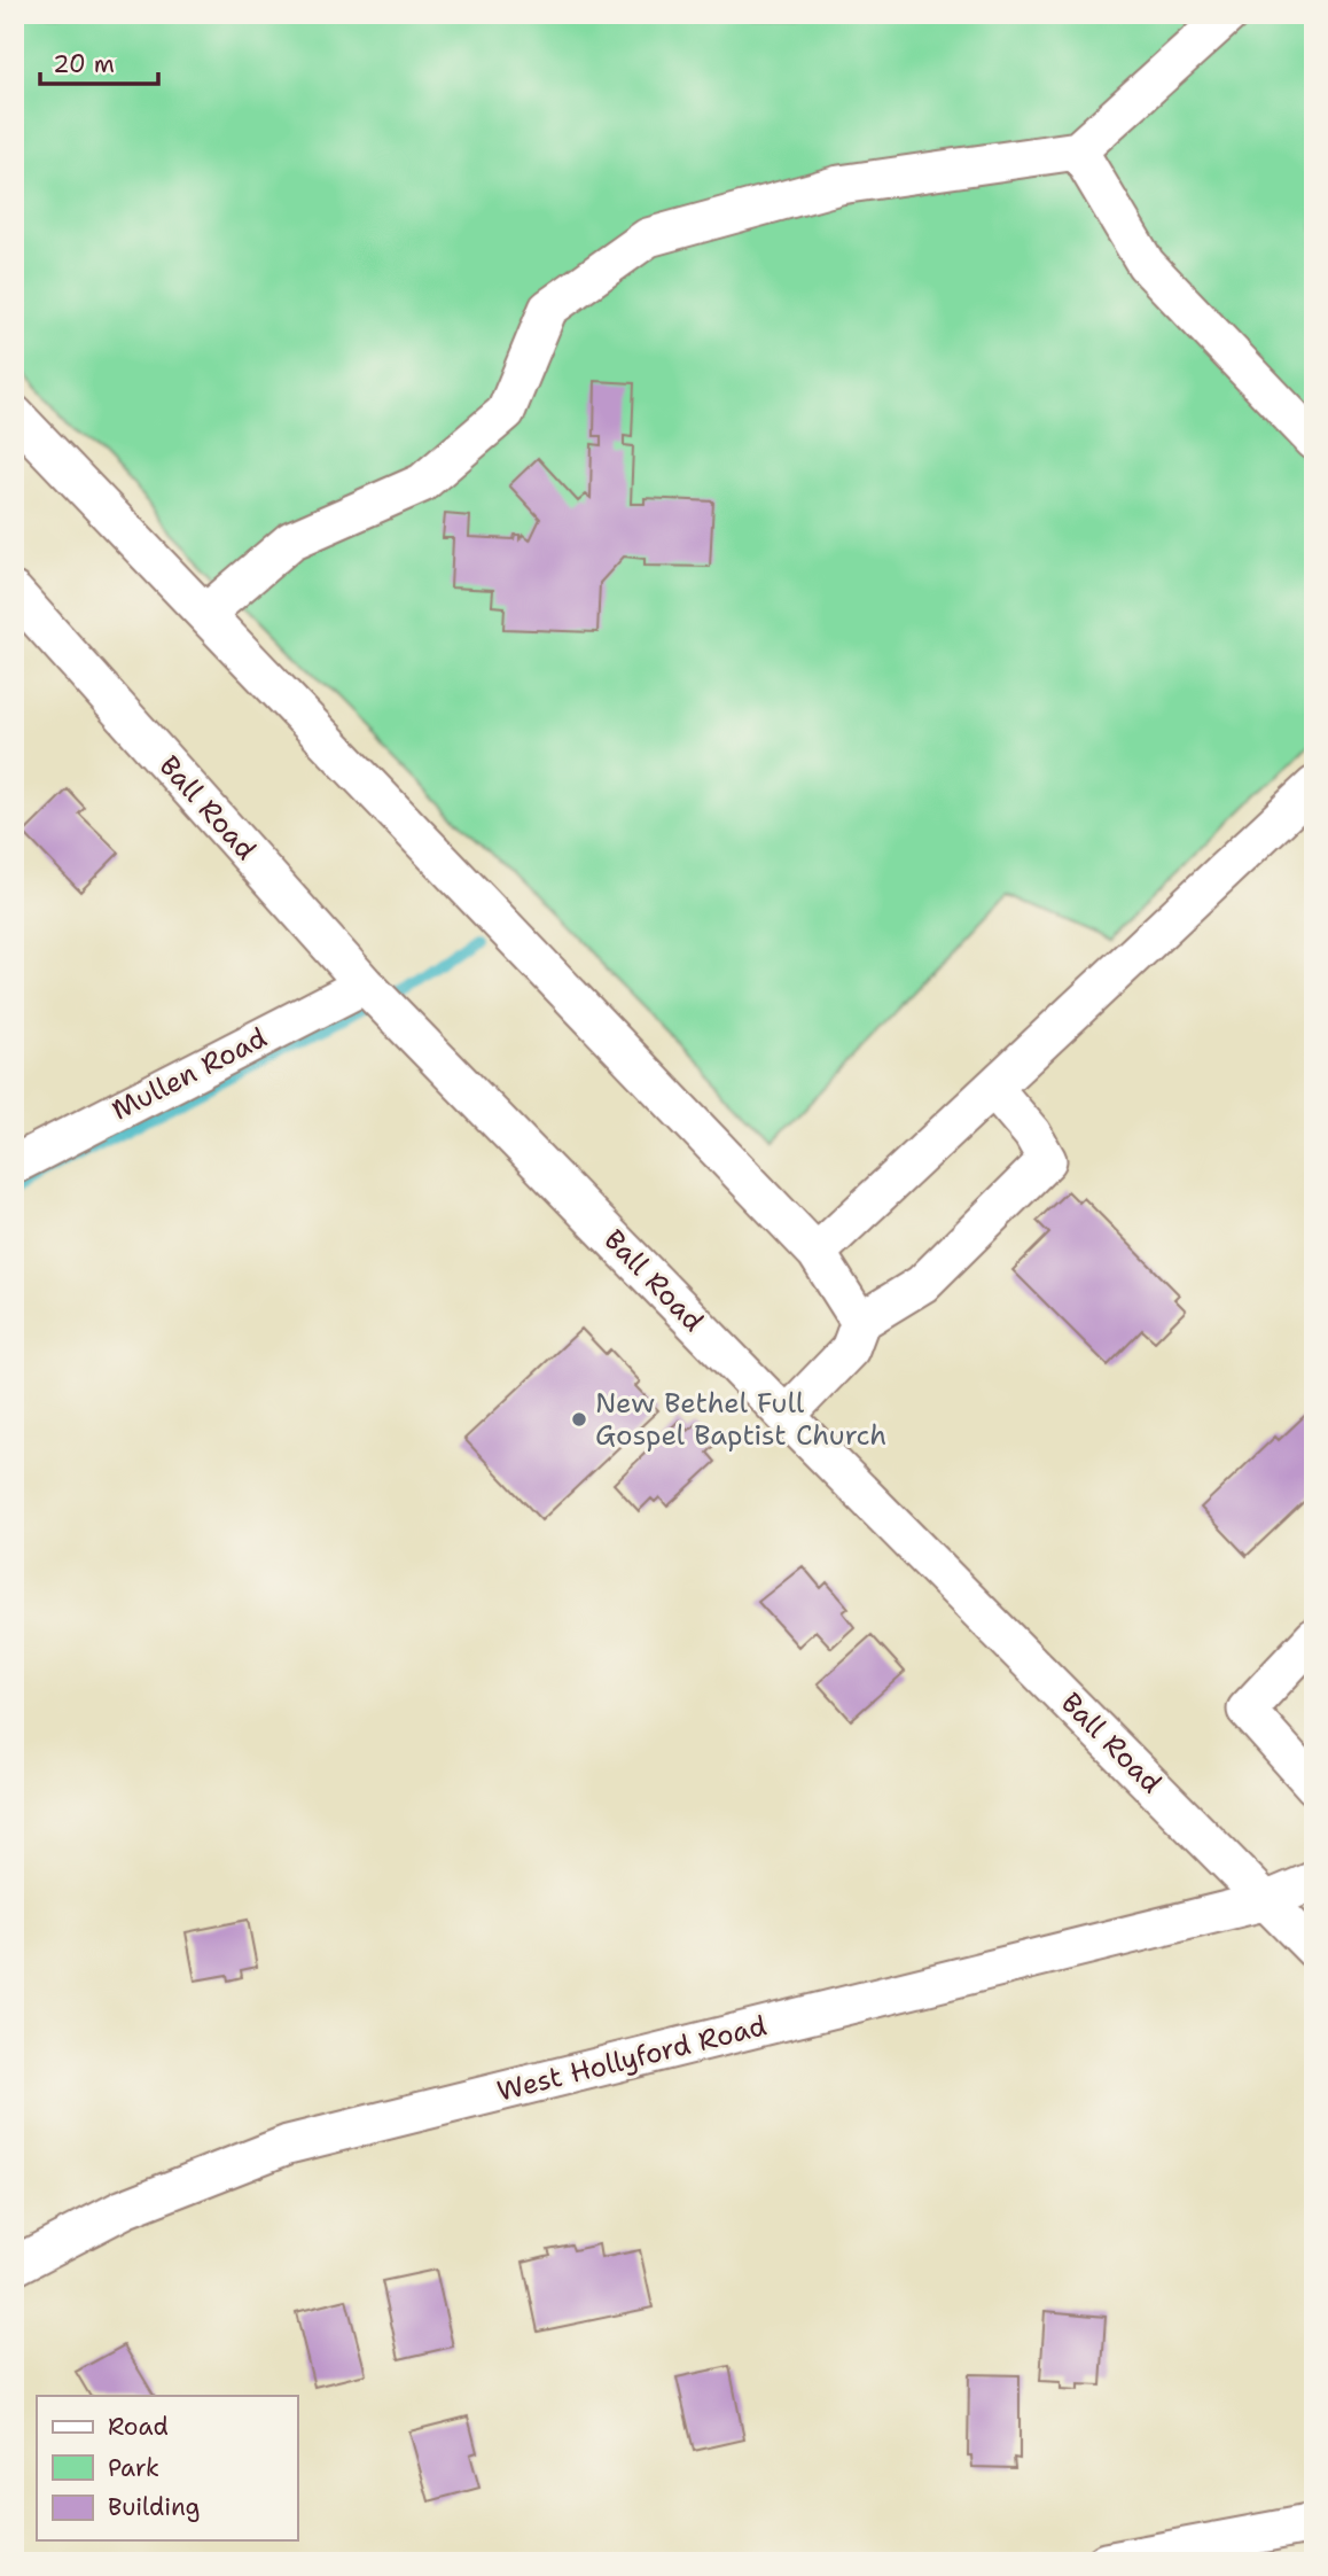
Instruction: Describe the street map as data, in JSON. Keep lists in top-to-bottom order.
{
  "streets": {
    "street": ["Ball Road", "Mullen Road", "West Hollyford Road"]
  },
  "crossings": [
    ["Ball Road", "Mullen Road"],
    ["Ball Road", "West Hollyford Road"]
  ],
  "places": ["New Bethel Full Gospel Baptist Church"],
  "legend": ["Road", "Park", "Building"],
  "scale_bar": "20 m"
}
